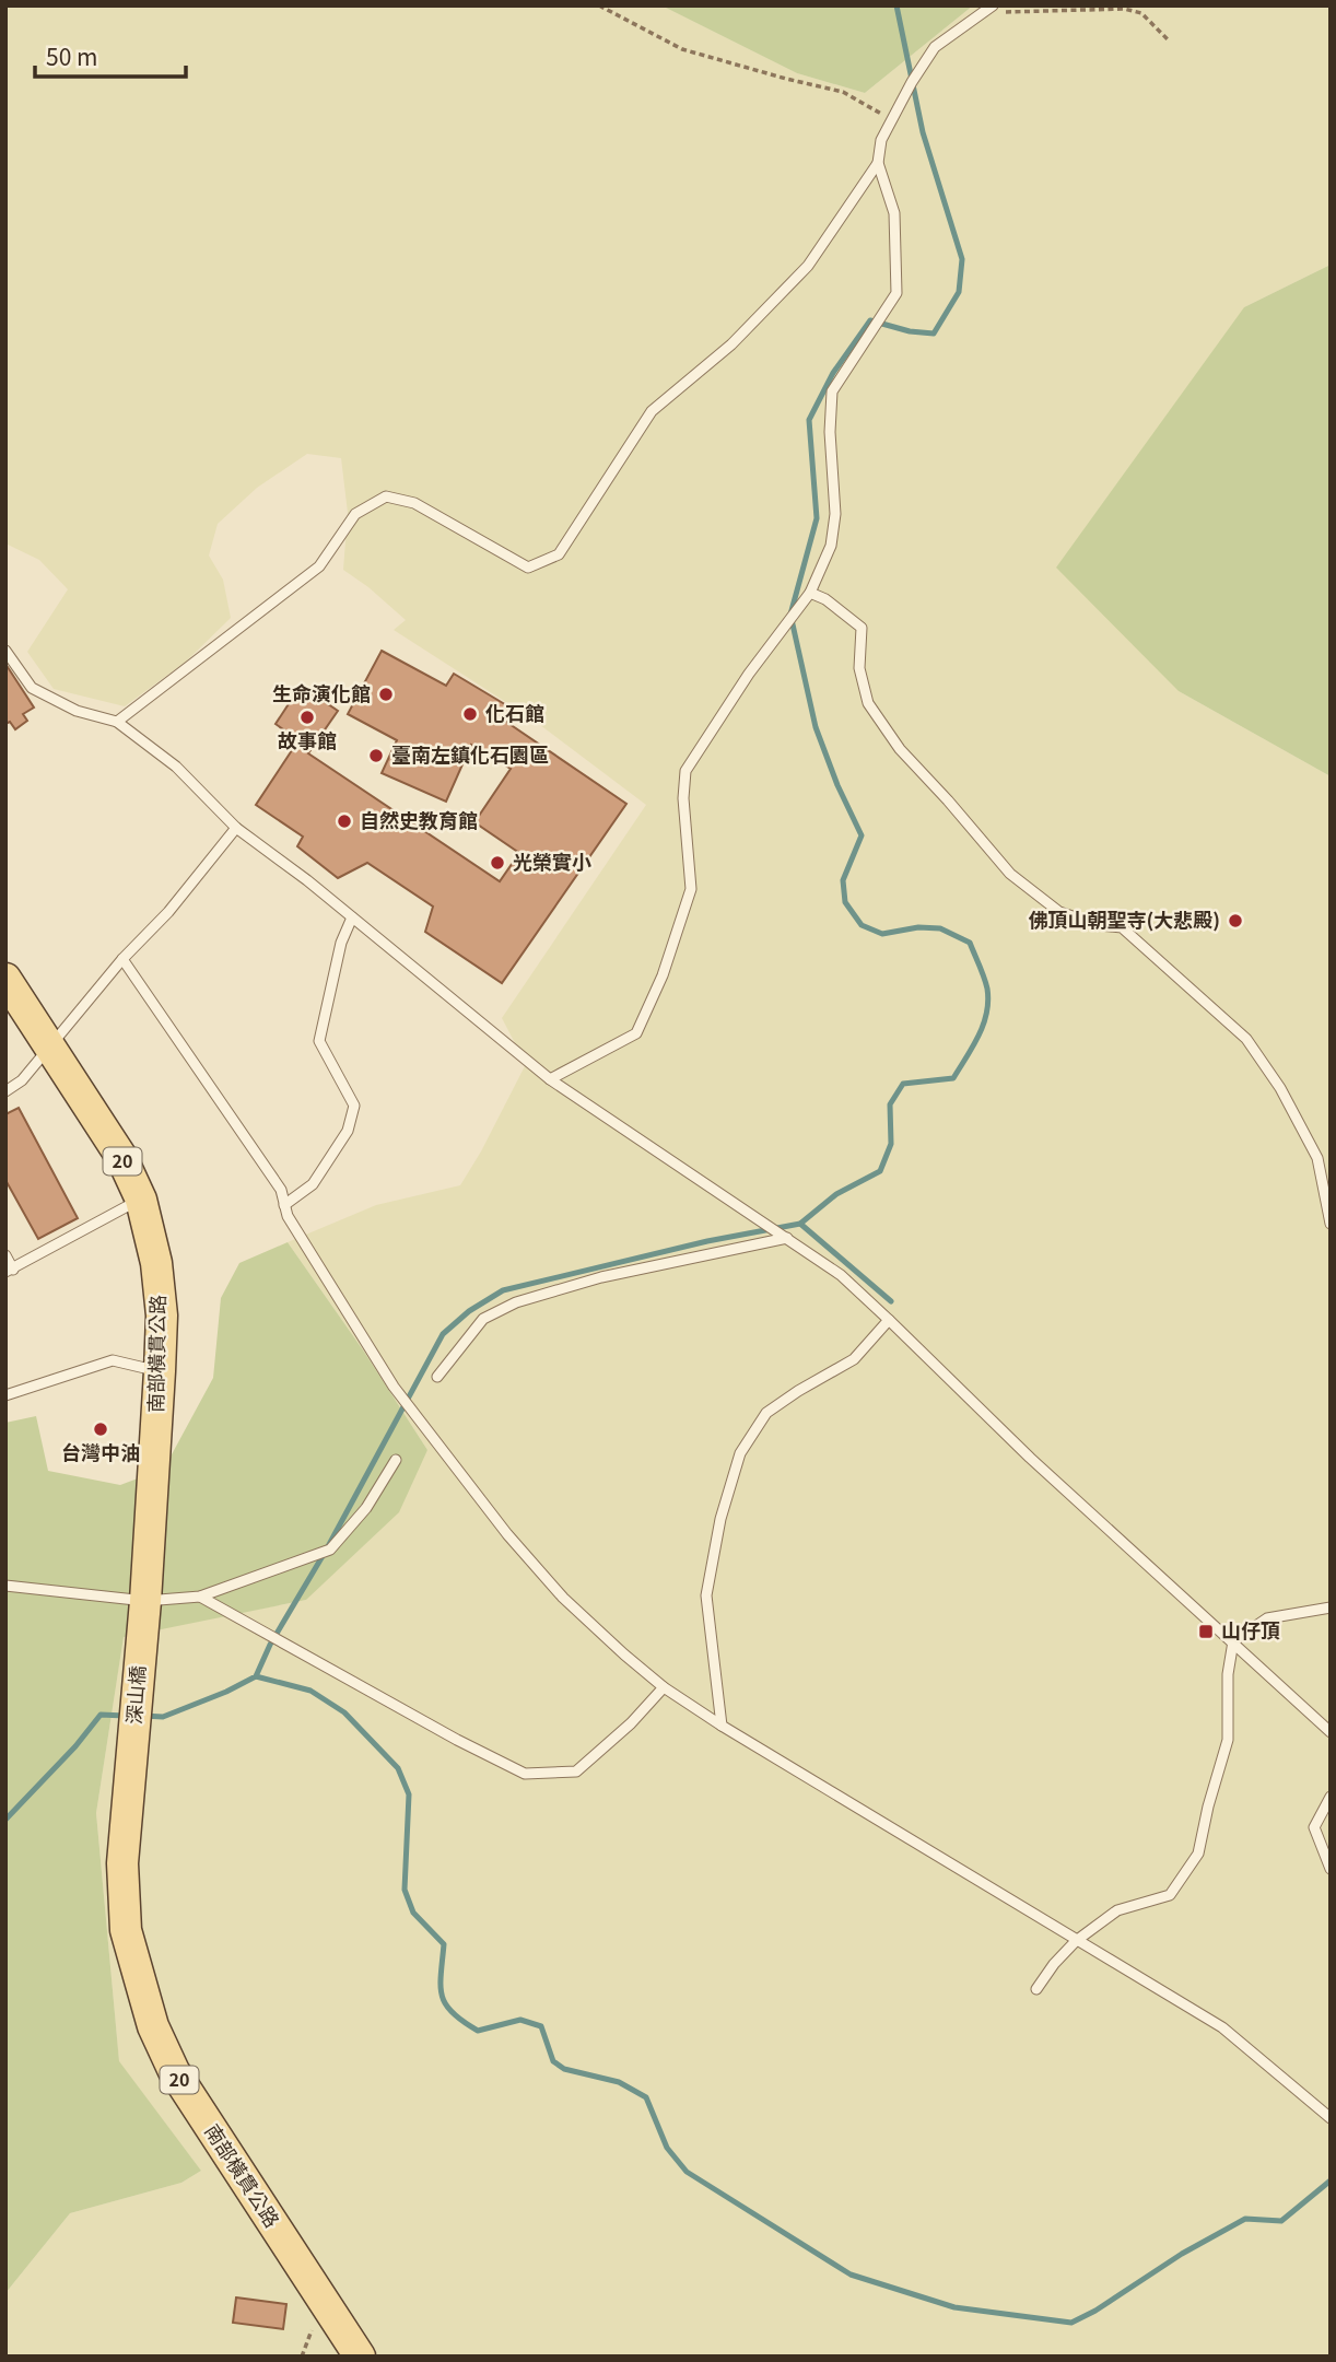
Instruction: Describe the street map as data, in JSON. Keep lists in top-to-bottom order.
{
  "streets": {
    "main road": ["20", "南部橫貫公路", "深山橋"]
  },
  "crossings": [
    ["南部橫貫公路", "深山橋"]
  ],
  "places": {
    "other": [
      "生命演化館",
      "化石館",
      "故事館",
      "臺南左鎮化石園區",
      "自然史教育館",
      "光榮實小",
      "佛頂山朝聖寺(大悲殿)",
      "台灣中油"
    ],
    "transit": ["山仔頂"]
  },
  "scale_bar": "50 m"
}
